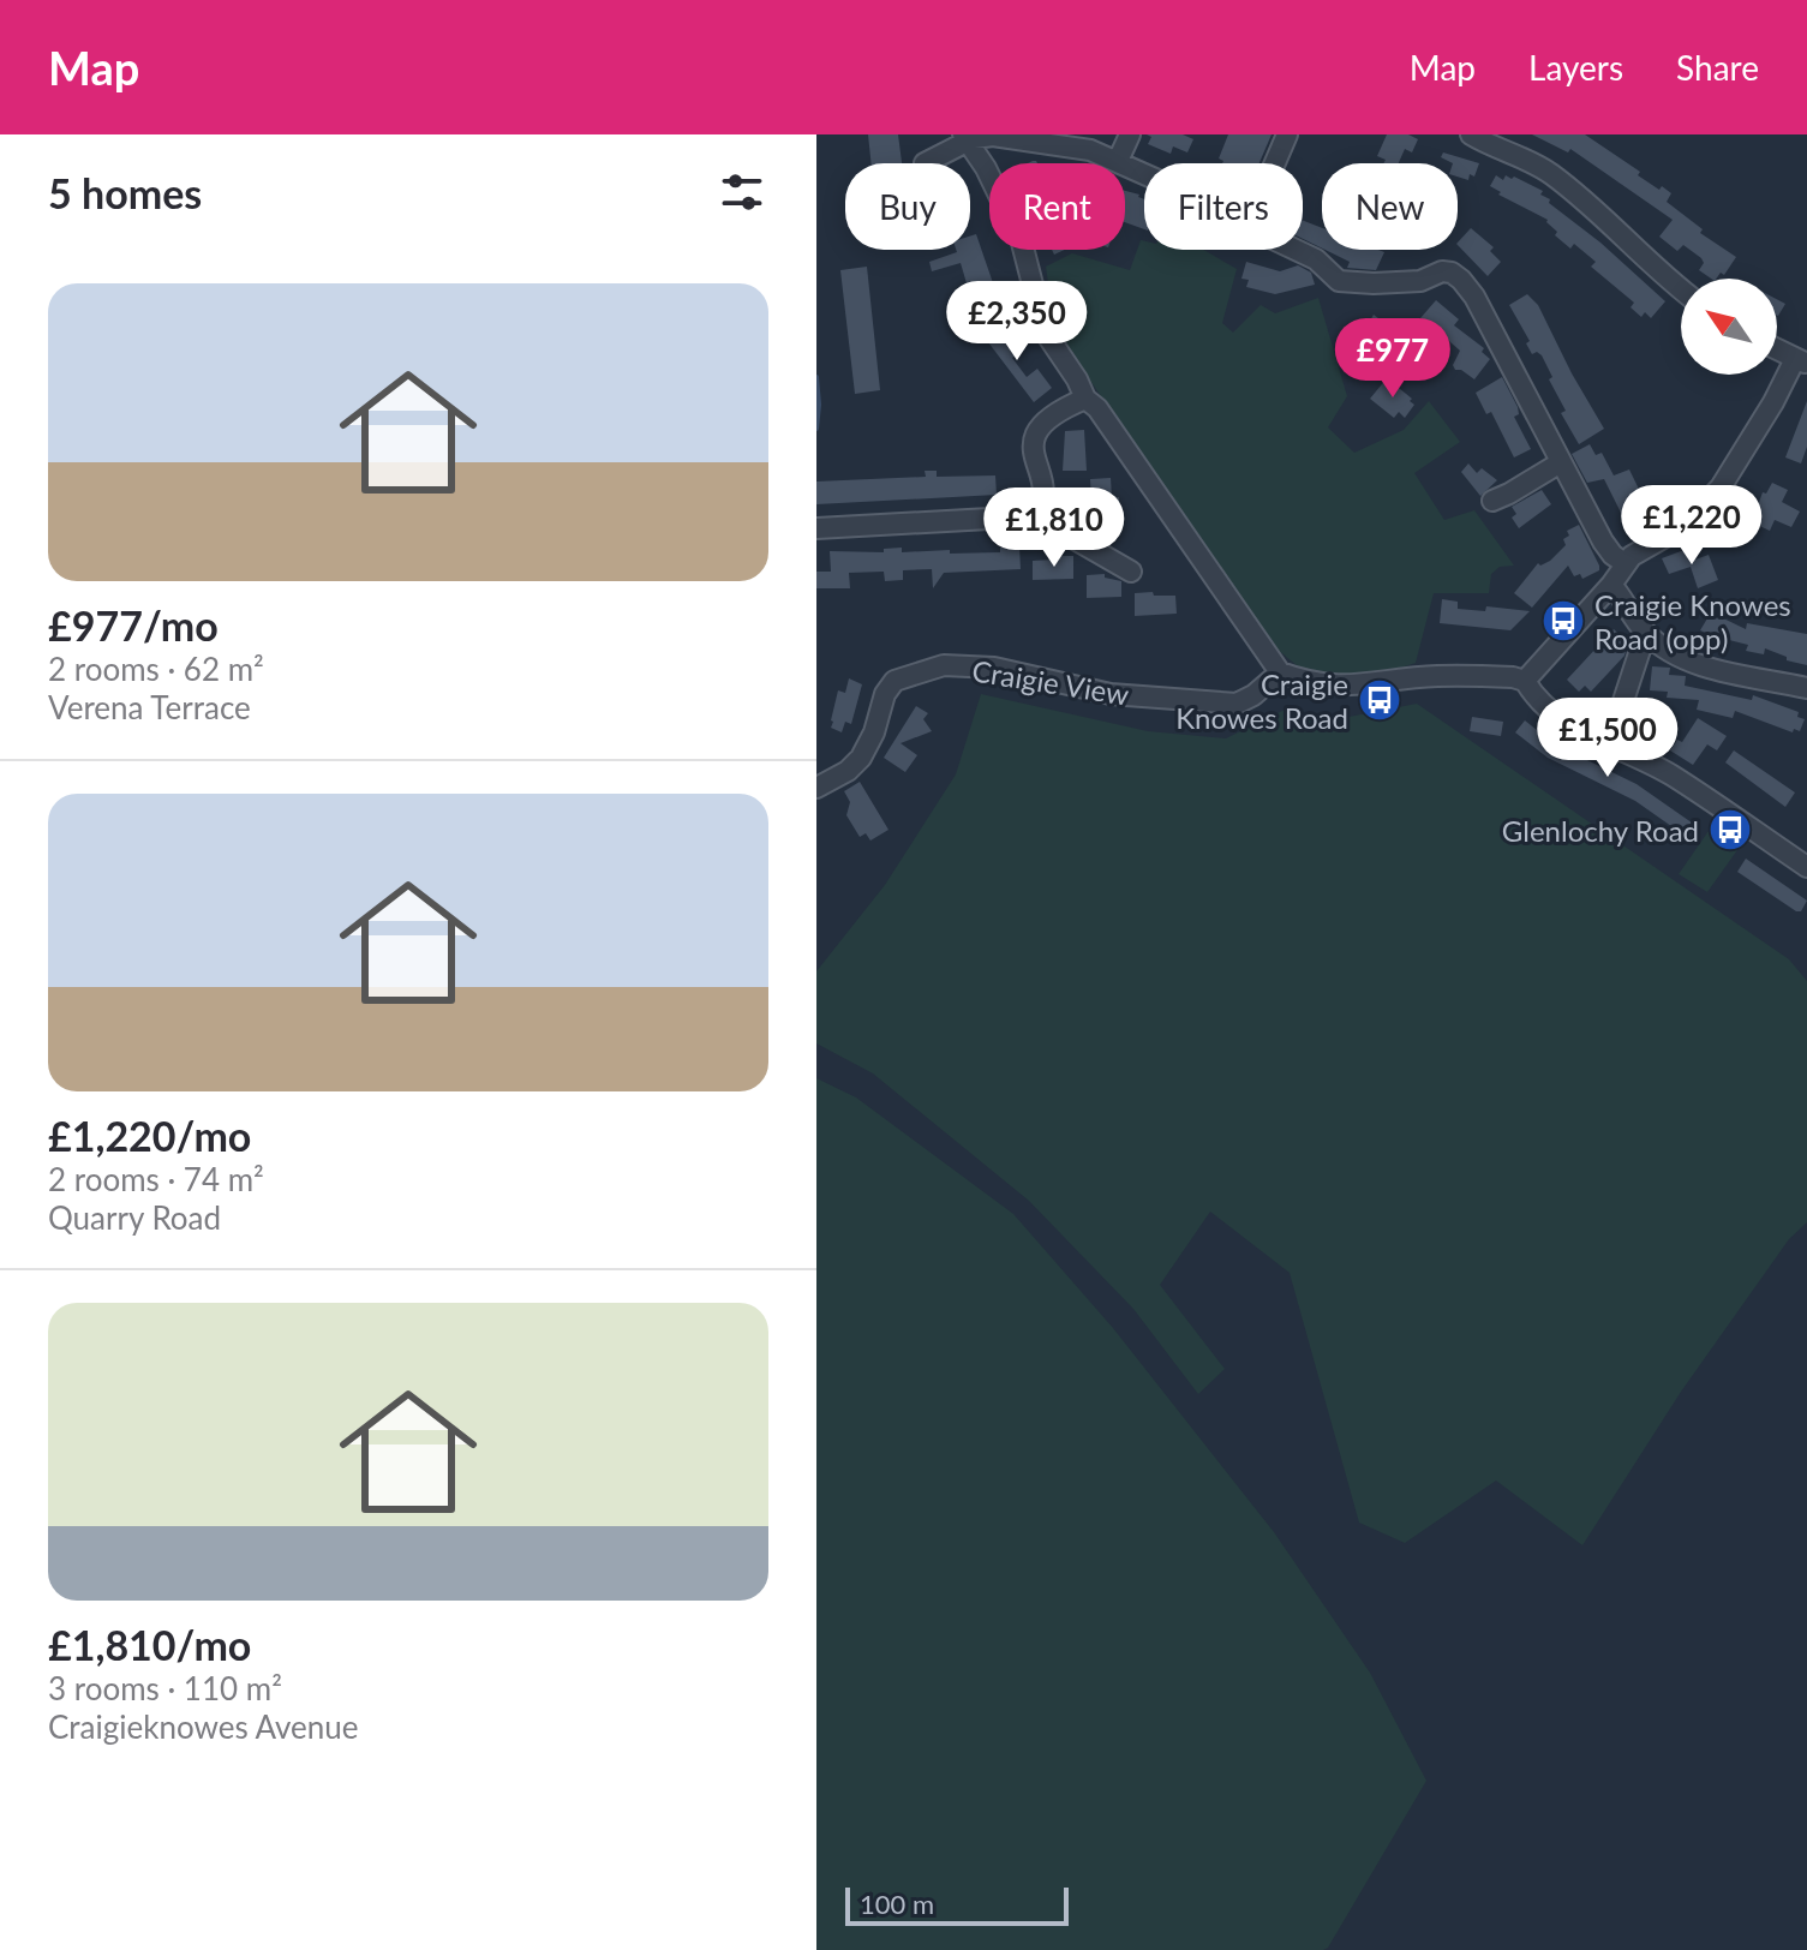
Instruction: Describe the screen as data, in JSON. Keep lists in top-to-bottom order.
{
  "streets": {
    "street": ["Craigie View"]
  },
  "places": {
    "bus stop": ["Craigie Knowes Road (opp)", "Craigie Knowes Road", "Glenlochy Road"]
  },
  "scale_bar": "100 m",
  "north": "top left",
  "page": {
    "header": "Map",
    "nav": ["Map", "Layers", "Share"],
    "heading": "5 homes",
    "chip": [
      "Buy",
      "Rent",
      "Filters",
      "New"
    ],
    "list": [
      {
        "name": "£977/mo",
        "note": "2 rooms · 62 m² · Verena Terrace"
      },
      {
        "name": "£1,220/mo",
        "note": "2 rooms · 74 m² · Quarry Road"
      },
      {
        "name": "£1,810/mo",
        "note": "3 rooms · 110 m² · Craigieknowes Avenue"
      }
    ],
    "price": [
      "£2,350",
      "£977",
      "£1,220",
      "£1,810",
      "£1,500"
    ],
    "scale": "100 m"
  }
}
